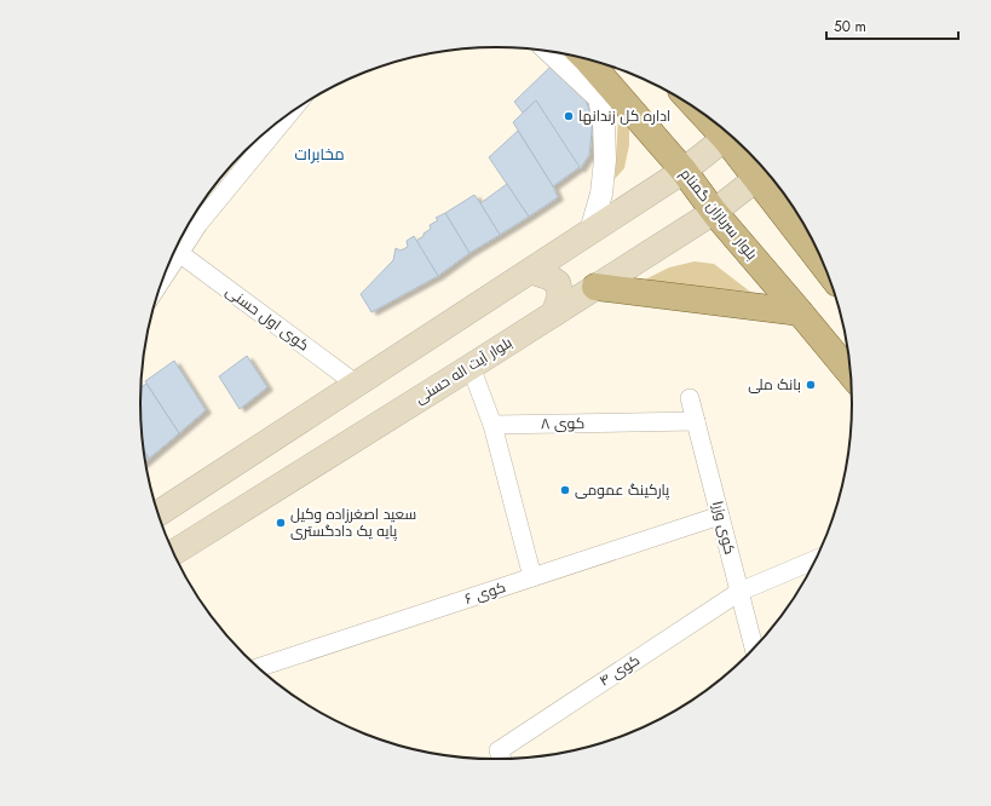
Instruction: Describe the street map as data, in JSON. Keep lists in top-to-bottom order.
{
  "streets": {
    "main road": ["بلوار سربازان گمنام", "بلوار آیت اله حسنی"],
    "street": [
      "کوی اول حسنی",
      "کوی ۸",
      "کوی وزرا",
      "کوی ۶",
      "کوی ۴"
    ]
  },
  "crossings": [
    ["بلوار سربازان گمنام", "بلوار آیت اله حسنی"],
    ["کوی ۸", "کوی وزرا"],
    ["کوی وزرا", "کوی ۶"],
    ["کوی وزرا", "کوی ۴"]
  ],
  "districts": ["مخابرات"],
  "places": [
    "اداره کل زندانها",
    "بانک ملى",
    "پارکینگ عمومی",
    "سعید اصغرزاده وکیل پایه یک دادگستری"
  ],
  "scale_bar": "50 m"
}
